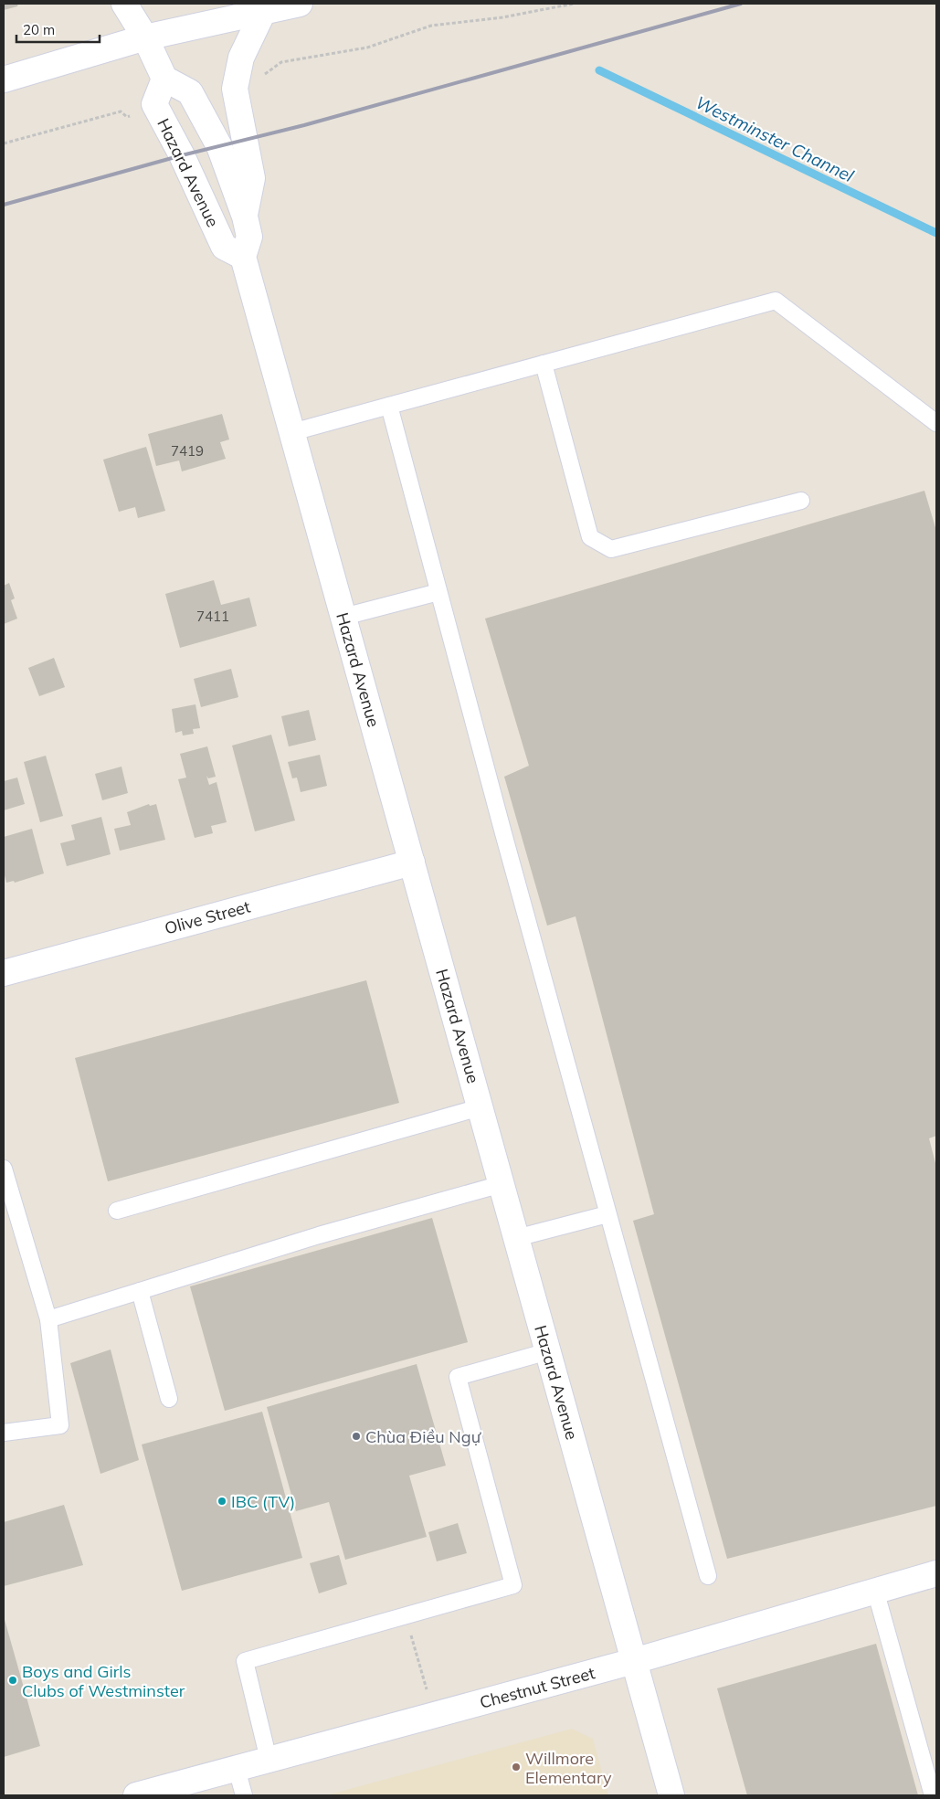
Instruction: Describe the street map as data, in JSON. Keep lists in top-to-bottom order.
{
  "streets": {
    "street": ["Hazard Avenue", "Olive Street", "Chestnut Street"]
  },
  "crossings": [
    ["Hazard Avenue", "Olive Street"],
    ["Hazard Avenue", "Chestnut Street"]
  ],
  "water": ["Westminster Channel"],
  "places": [
    "Chùa Điều Ngự",
    "IBC (TV)",
    "Boys and Girls Clubs of Westminster",
    "Willmore Elementary"
  ],
  "house_numbers": ["7419", "7411"],
  "scale_bar": "20 m"
}
